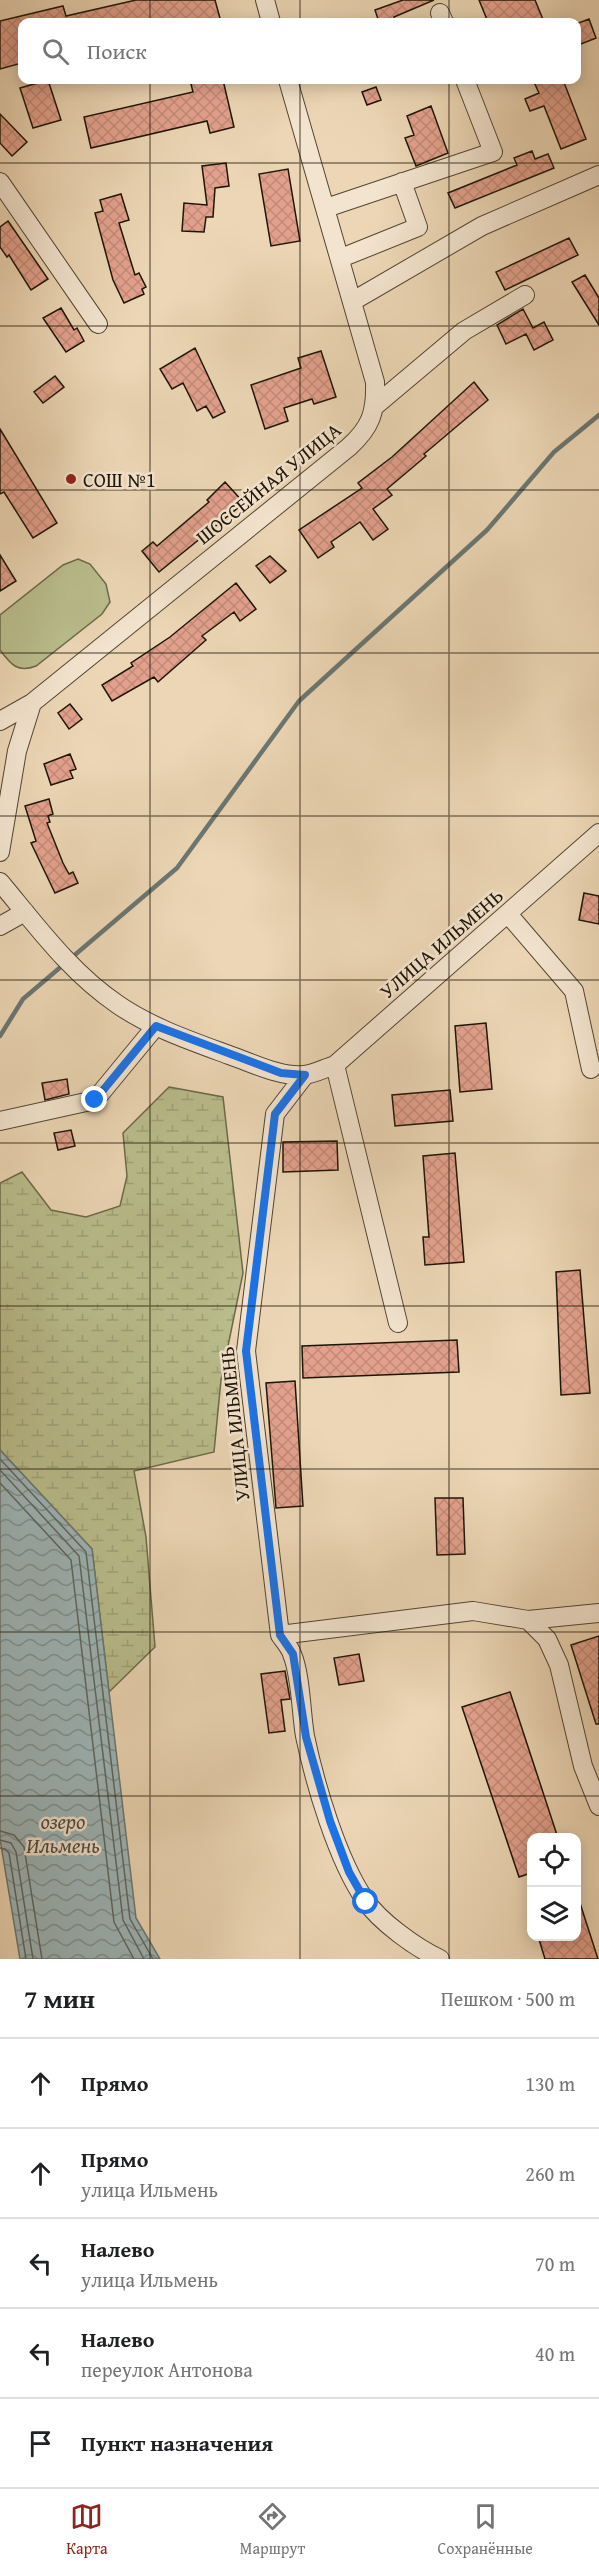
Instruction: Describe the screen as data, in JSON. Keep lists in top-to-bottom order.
{
  "streets": {
    "street": ["ШОССЕЙНАЯ УЛИЦА", "УЛИЦА ИЛЬМЕНЬ"]
  },
  "water": ["озеро Ильмень"],
  "places": ["СОШ №1"],
  "page": {
    "search": "Поиск",
    "heading": ["7 мин", "Пешком · 500 m"],
    "list": [
      ["Прямо", "130 m"],
      ["Прямо", "улица Ильмень", "260 m"],
      ["Налево", "улица Ильмень", "70 m"],
      ["Налево", "переулок Антонова", "40 m"],
      "Пункт назначения"
    ],
    "nav": ["Карта", "Маршрут", "Сохранённые"]
  }
}
